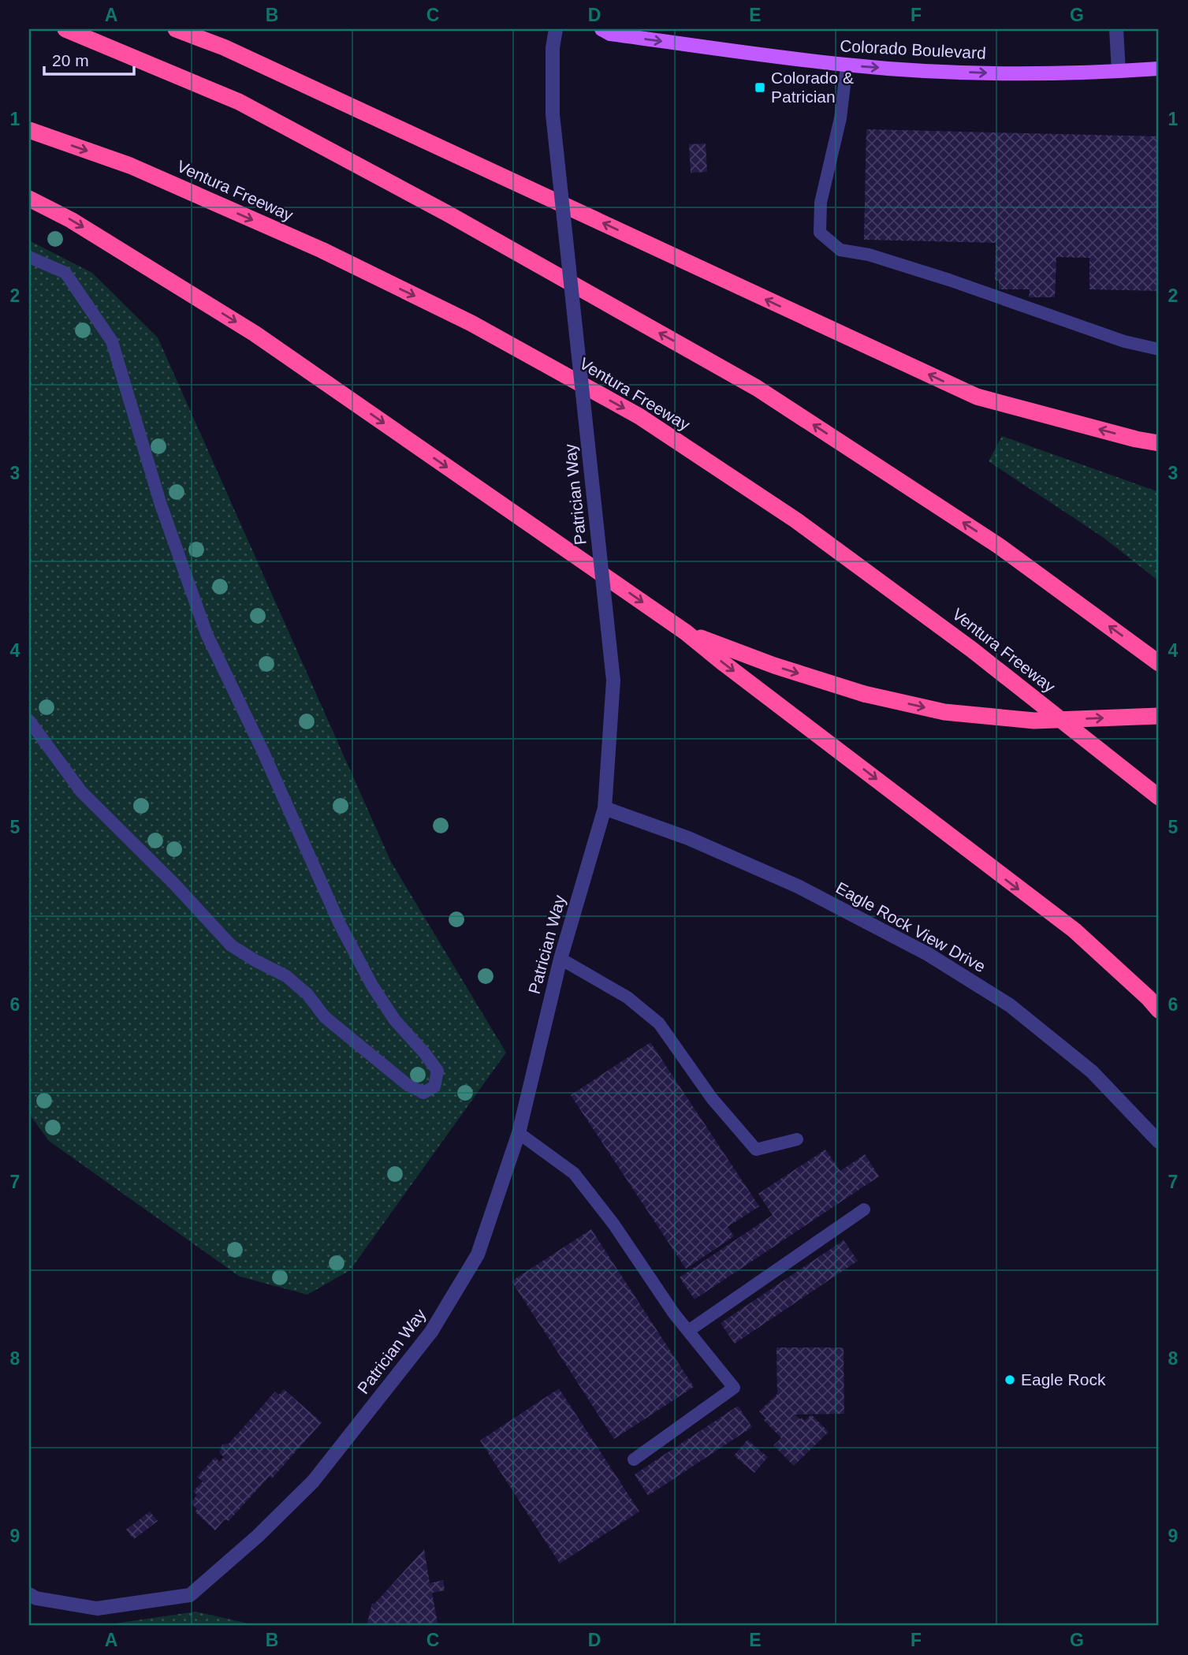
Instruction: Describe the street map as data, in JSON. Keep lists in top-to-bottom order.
{
  "streets": {
    "highway": ["Ventura Freeway"],
    "main road": ["Colorado Boulevard"],
    "street": ["Patrician Way", "Eagle Rock View Drive"]
  },
  "crossings": [
    ["Patrician Way", "Eagle Rock View Drive"]
  ],
  "one_way": ["Colorado Boulevard"],
  "places": {
    "transit": ["Colorado & Patrician"],
    "other": ["Eagle Rock"]
  },
  "scale_bar": "20 m",
  "grid": {
    "columns": [
      "A",
      "B",
      "C",
      "D",
      "E",
      "F",
      "G"
    ],
    "rows": [
      "1",
      "2",
      "3",
      "4",
      "5",
      "6",
      "7",
      "8",
      "9"
    ]
  }
}
